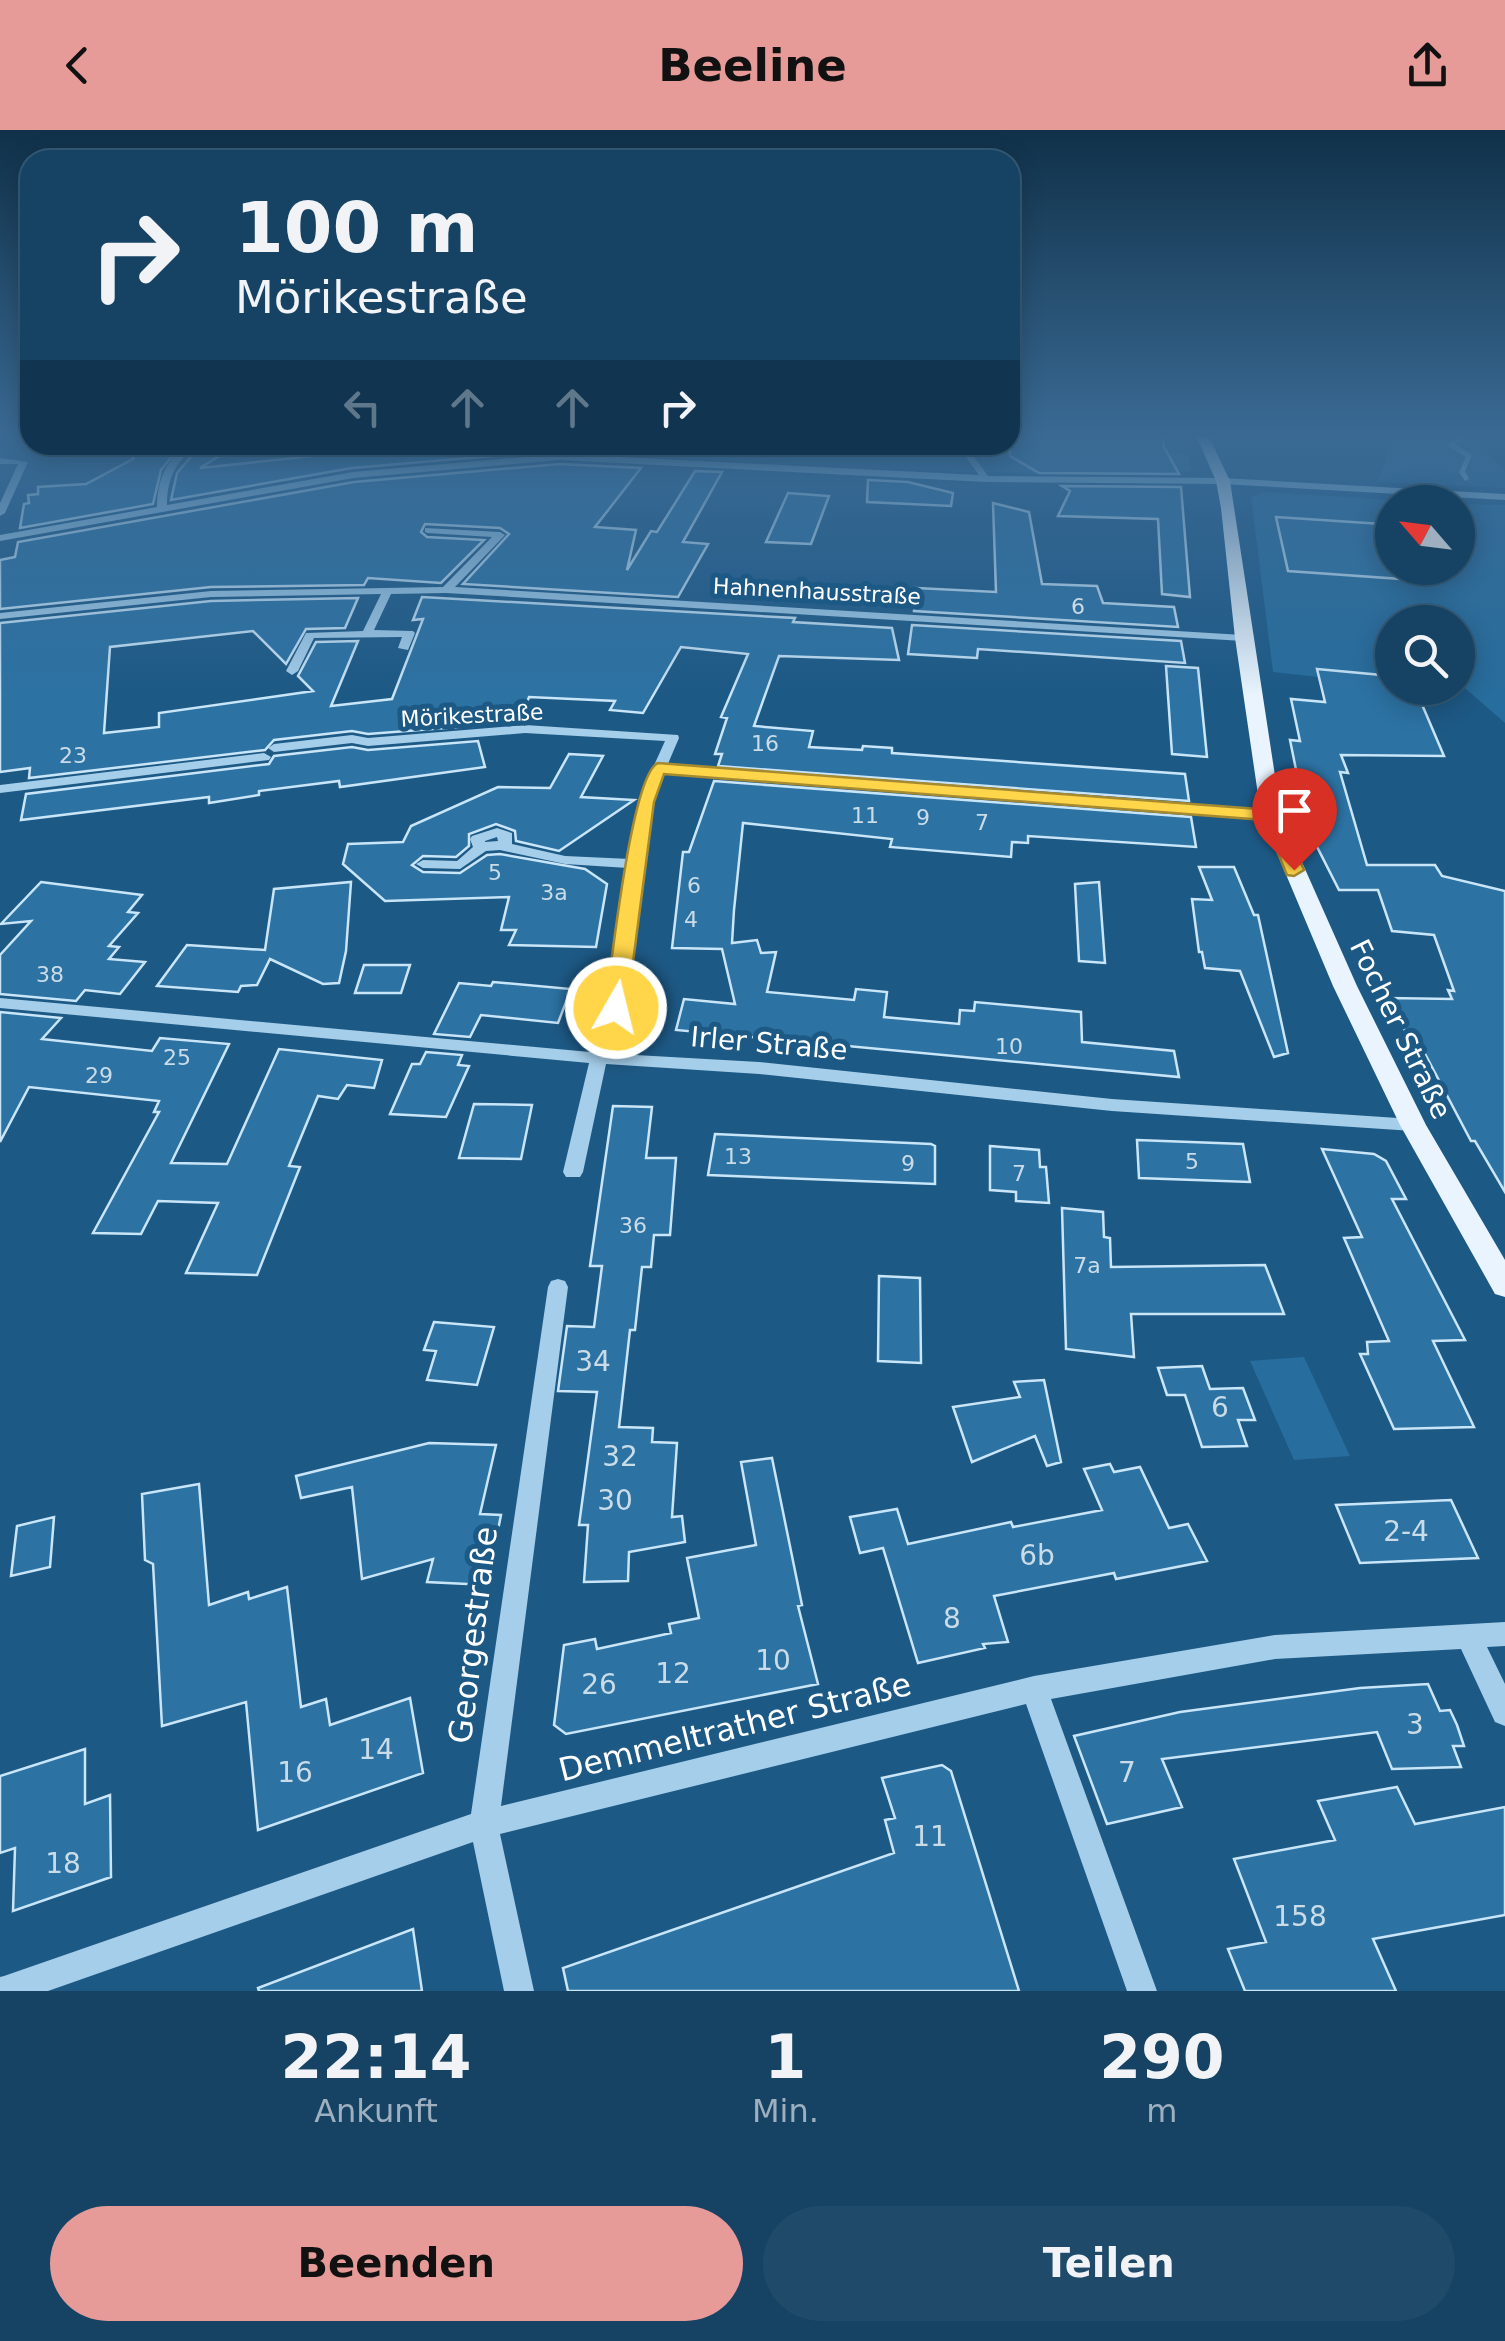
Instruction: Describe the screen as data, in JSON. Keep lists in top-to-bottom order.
{
  "streets": {
    "main road": ["Focher Straße"],
    "street": [
      "Hahnenhausstraße",
      "Mörikestraße",
      "Irler Straße",
      "Georgestraße",
      "Demmeltrather Straße"
    ]
  },
  "crossings": [
    ["Hahnenhausstraße", "Focher Straße"],
    ["Focher Straße", "Irler Straße"],
    ["Georgestraße", "Demmeltrather Straße"]
  ],
  "house_numbers": [
    "6",
    "16",
    "23",
    "11",
    "9",
    "7",
    "5",
    "6",
    "3a",
    "4",
    "38",
    "10",
    "25",
    "29",
    "13",
    "5",
    "9",
    "7",
    "36",
    "7a",
    "34",
    "6",
    "32",
    "30",
    "2-4",
    "6b",
    "8",
    "10",
    "12",
    "26",
    "3",
    "14",
    "16",
    "7",
    "11",
    "18",
    "158"
  ],
  "north": "top left",
  "page": {
    "header": "Beeline",
    "turn": ["100 m", "Mörikestraße"],
    "eta": [
      "22:14",
      "Ankunft",
      "1",
      "Min.",
      "290",
      "m"
    ],
    "buttons": ["Beenden", "Teilen"]
  }
}
